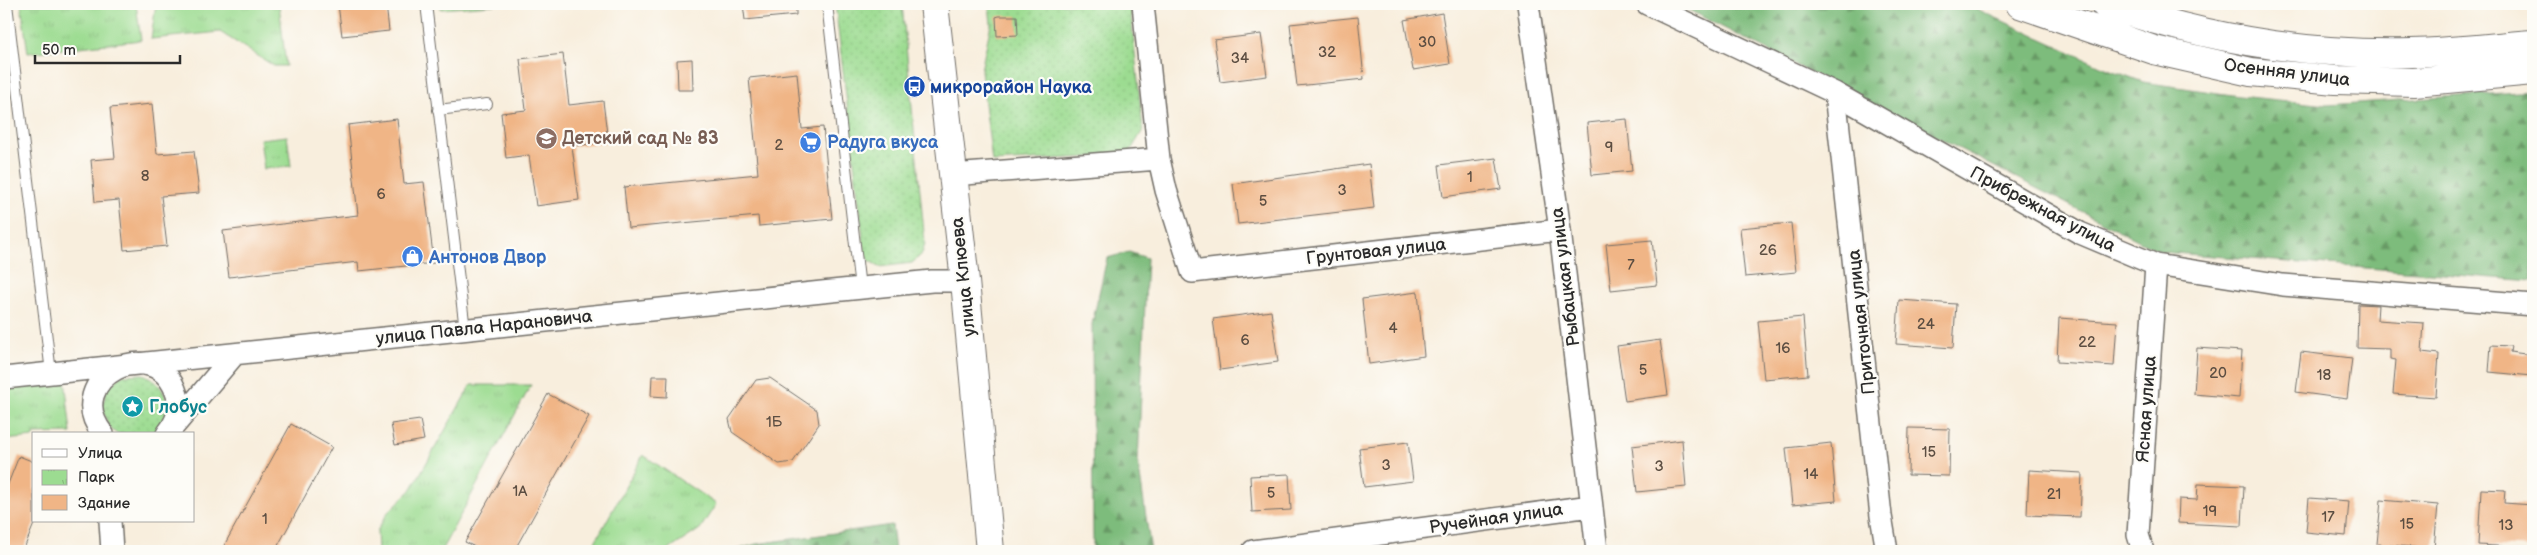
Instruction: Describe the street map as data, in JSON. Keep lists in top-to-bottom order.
{
  "streets": {
    "main road": ["Осенняя улица", "улица Клюева"],
    "street": [
      "Прибрежная улица",
      "Грунтовая улица",
      "Рыбацкая улица",
      "Приточная улица",
      "улица Павла Нарановича",
      "Ясная улица",
      "Ручейная улица"
    ]
  },
  "crossings": [
    ["Прибрежная улица", "Приточная улица"],
    ["Прибрежная улица", "Ясная улица"],
    ["Грунтовая улица", "Рыбацкая улица"],
    ["улица Клюева", "улица Павла Нарановича"],
    ["Рыбацкая улица", "Ручейная улица"]
  ],
  "places": {
    "bus stop": ["микрорайон Наука"],
    "school or university": ["Детский сад № 83"],
    "supermarket": ["Радуга вкуса"],
    "shop": ["Антонов Двор"],
    "place": ["Глобус"]
  },
  "house_numbers": [
    "30",
    "32",
    "34",
    "2",
    "9",
    "8",
    "1",
    "3",
    "6",
    "5",
    "26",
    "7",
    "24",
    "4",
    "6",
    "22",
    "16",
    "5",
    "20",
    "18",
    "1Б",
    "15",
    "3",
    "3",
    "14",
    "1А",
    "5",
    "21",
    "19",
    "17",
    "1",
    "15",
    "13"
  ],
  "legend": ["Улица", "Парк", "Здание"],
  "scale_bar": "50 m"
}
